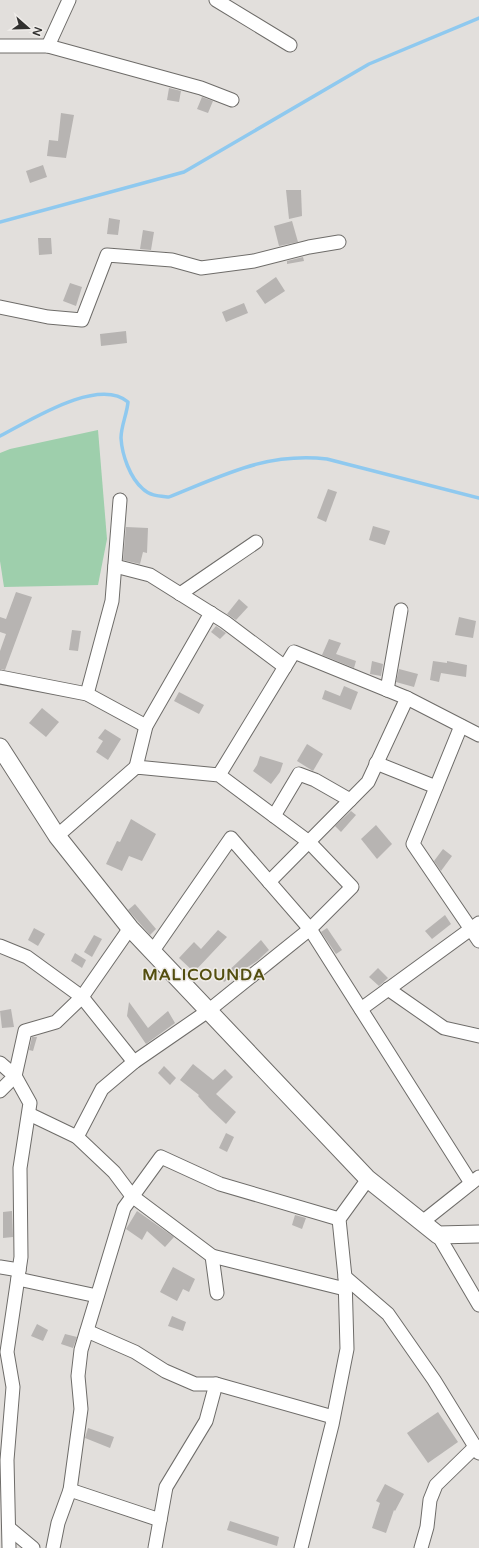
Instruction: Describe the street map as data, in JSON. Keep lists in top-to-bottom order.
{
  "districts": ["MALICOUNDA"],
  "north": "right"
}
